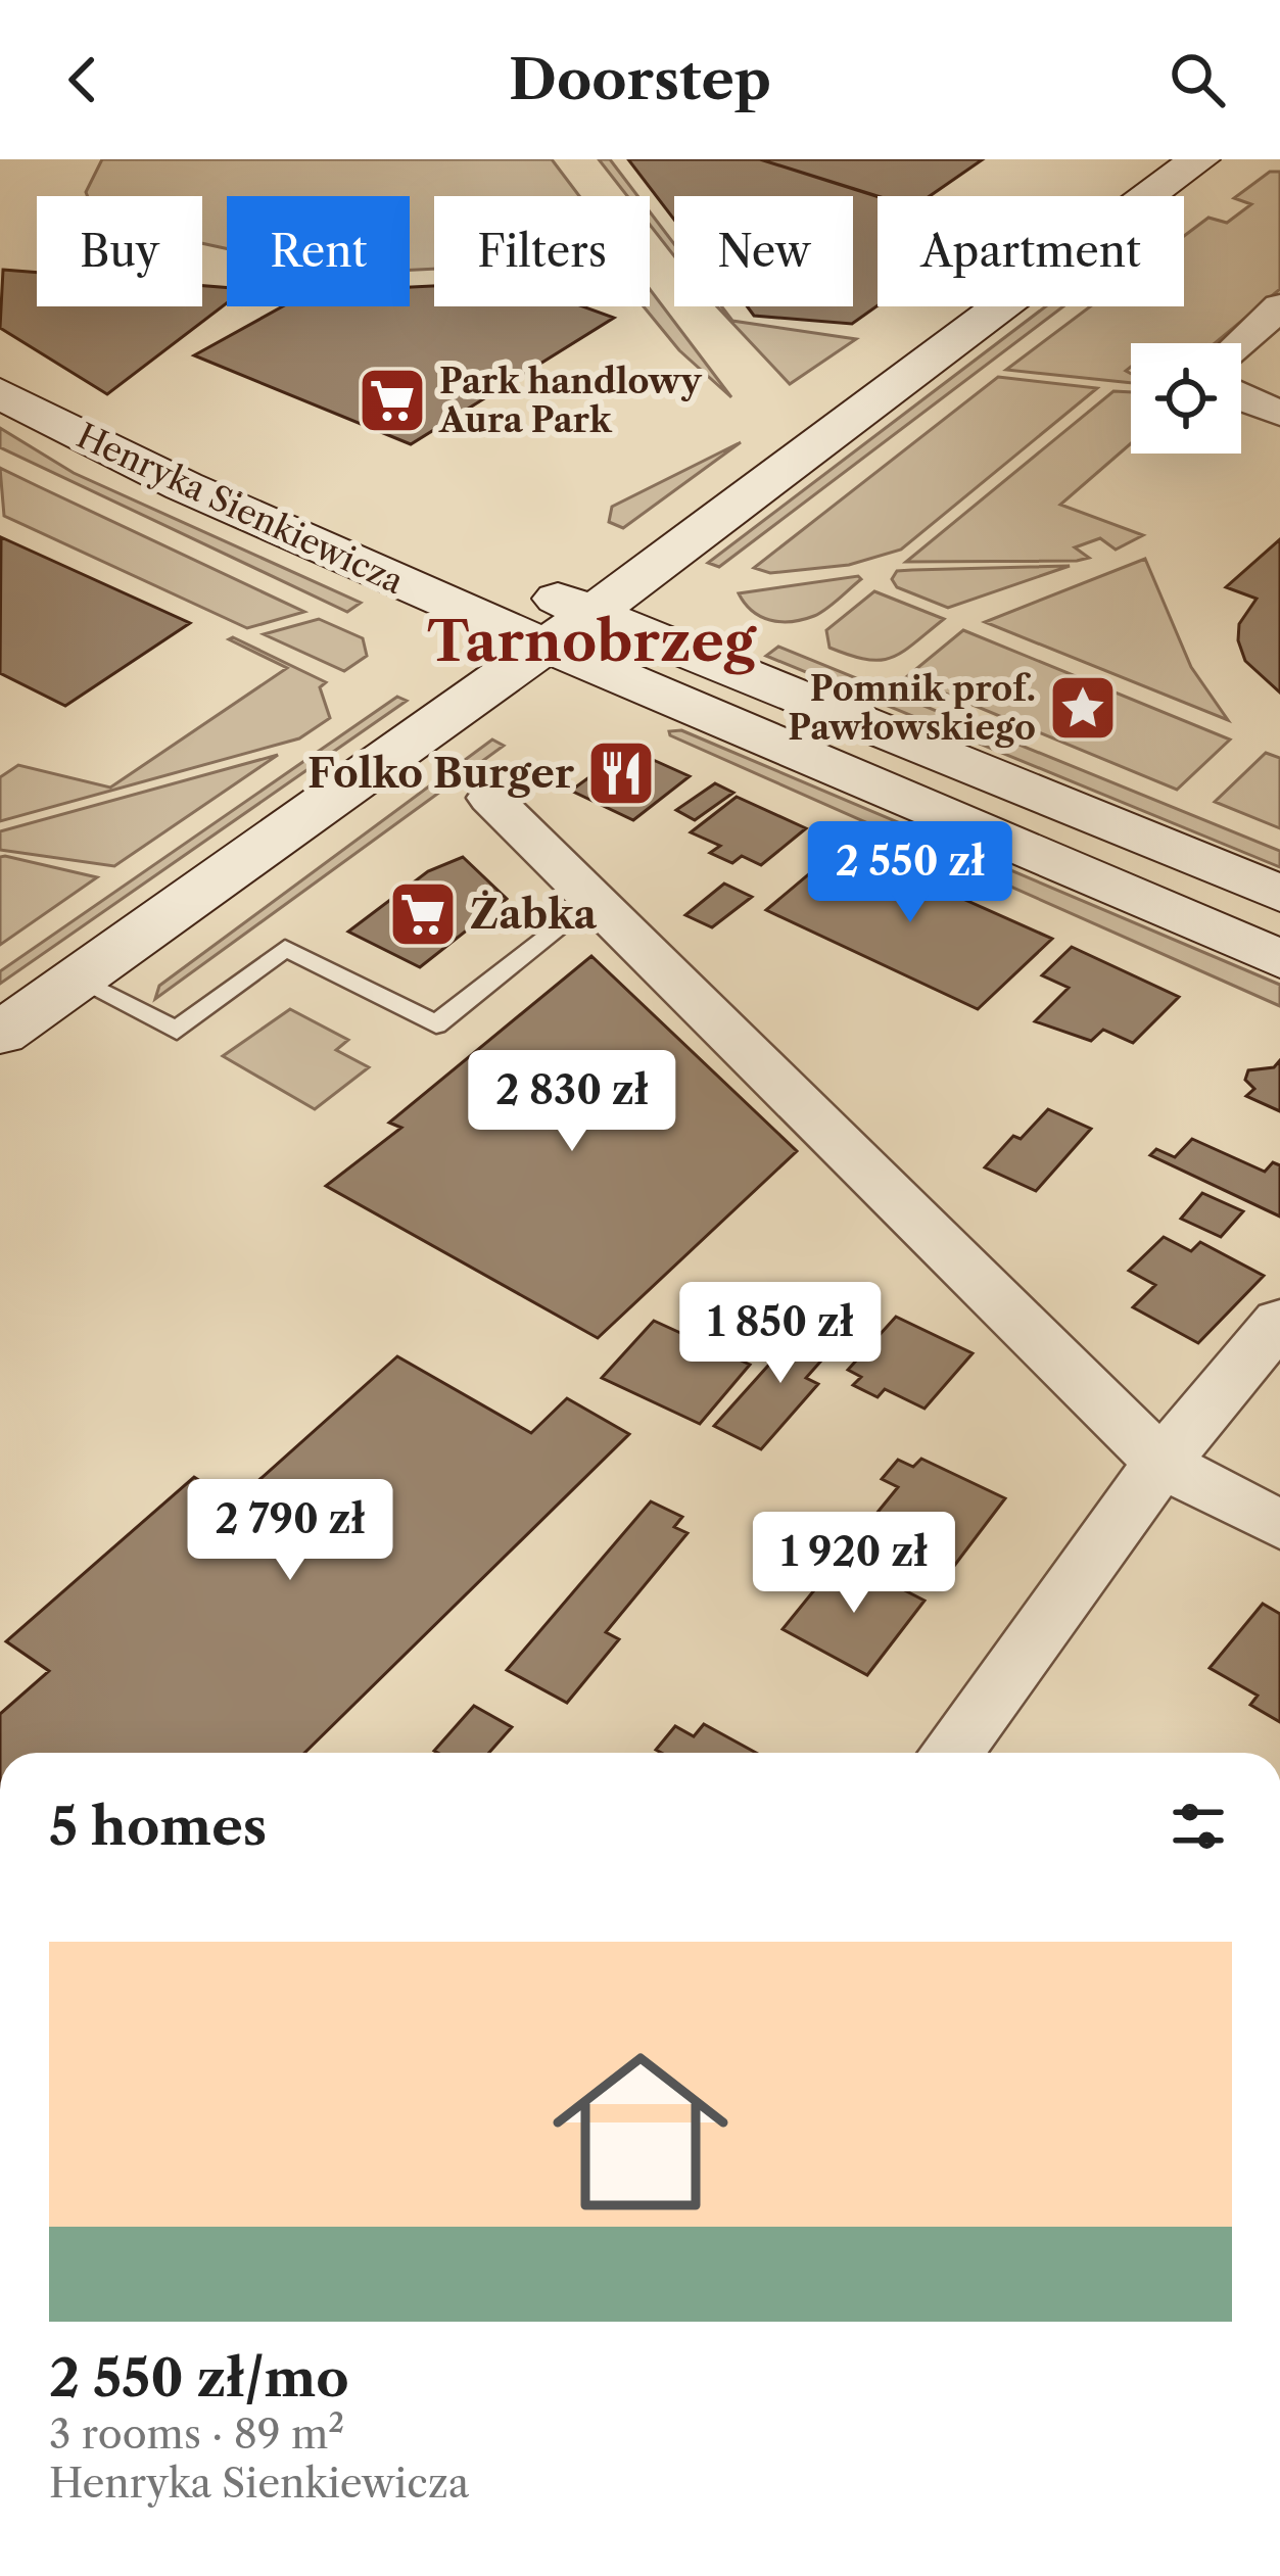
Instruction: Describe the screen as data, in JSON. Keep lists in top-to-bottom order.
{
  "streets": {
    "street": ["Henryka Sienkiewicza"]
  },
  "districts": ["Tarnobrzeg"],
  "places": {
    "supermarket": ["Park handlowy Aura Park", "Żabka"],
    "place": ["Pomnik prof. Pawłowskiego"],
    "restaurant": ["Folko Burger"]
  },
  "page": {
    "header": "Doorstep",
    "chip": [
      "Buy",
      "Rent",
      "Filters",
      "New",
      "Apartment"
    ],
    "price": [
      "2 550 zł",
      "2 830 zł",
      "1 850 zł",
      "2 790 zł",
      "1 920 zł"
    ],
    "heading": "5 homes",
    "list": [
      {
        "name": "2 550 zł/mo",
        "note": "3 rooms · 89 m² · Henryka Sienkiewicza"
      }
    ]
  }
}
